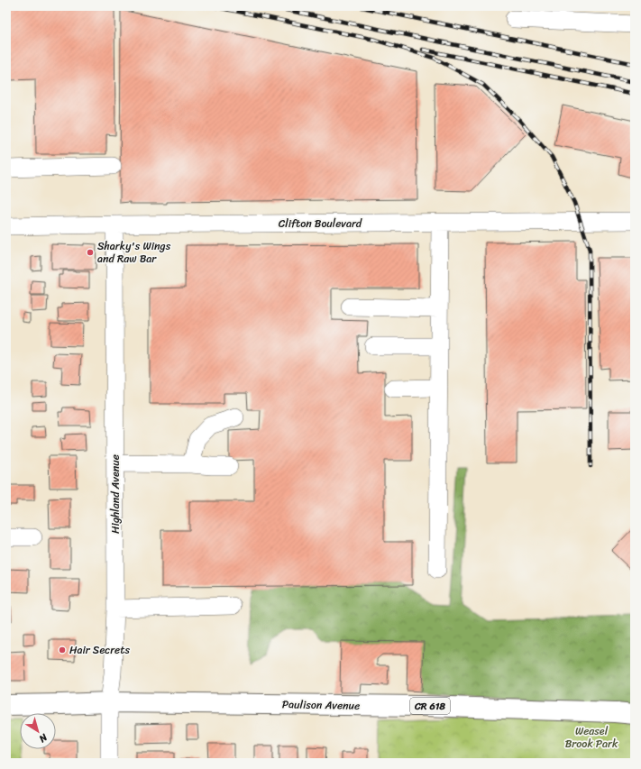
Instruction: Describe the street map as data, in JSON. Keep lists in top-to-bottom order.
{
  "streets": {
    "main road": ["Paulison Avenue", "CR 618"],
    "street": ["Clifton Boulevard", "Highland Avenue"]
  },
  "crossings": [
    ["Clifton Boulevard", "Highland Avenue"],
    ["Highland Avenue", "Paulison Avenue"]
  ],
  "parks": ["Weasel Brook Park"],
  "places": ["Sharky's Wings and Raw Bar", "Hair Secrets"],
  "north": "bottom right"
}
